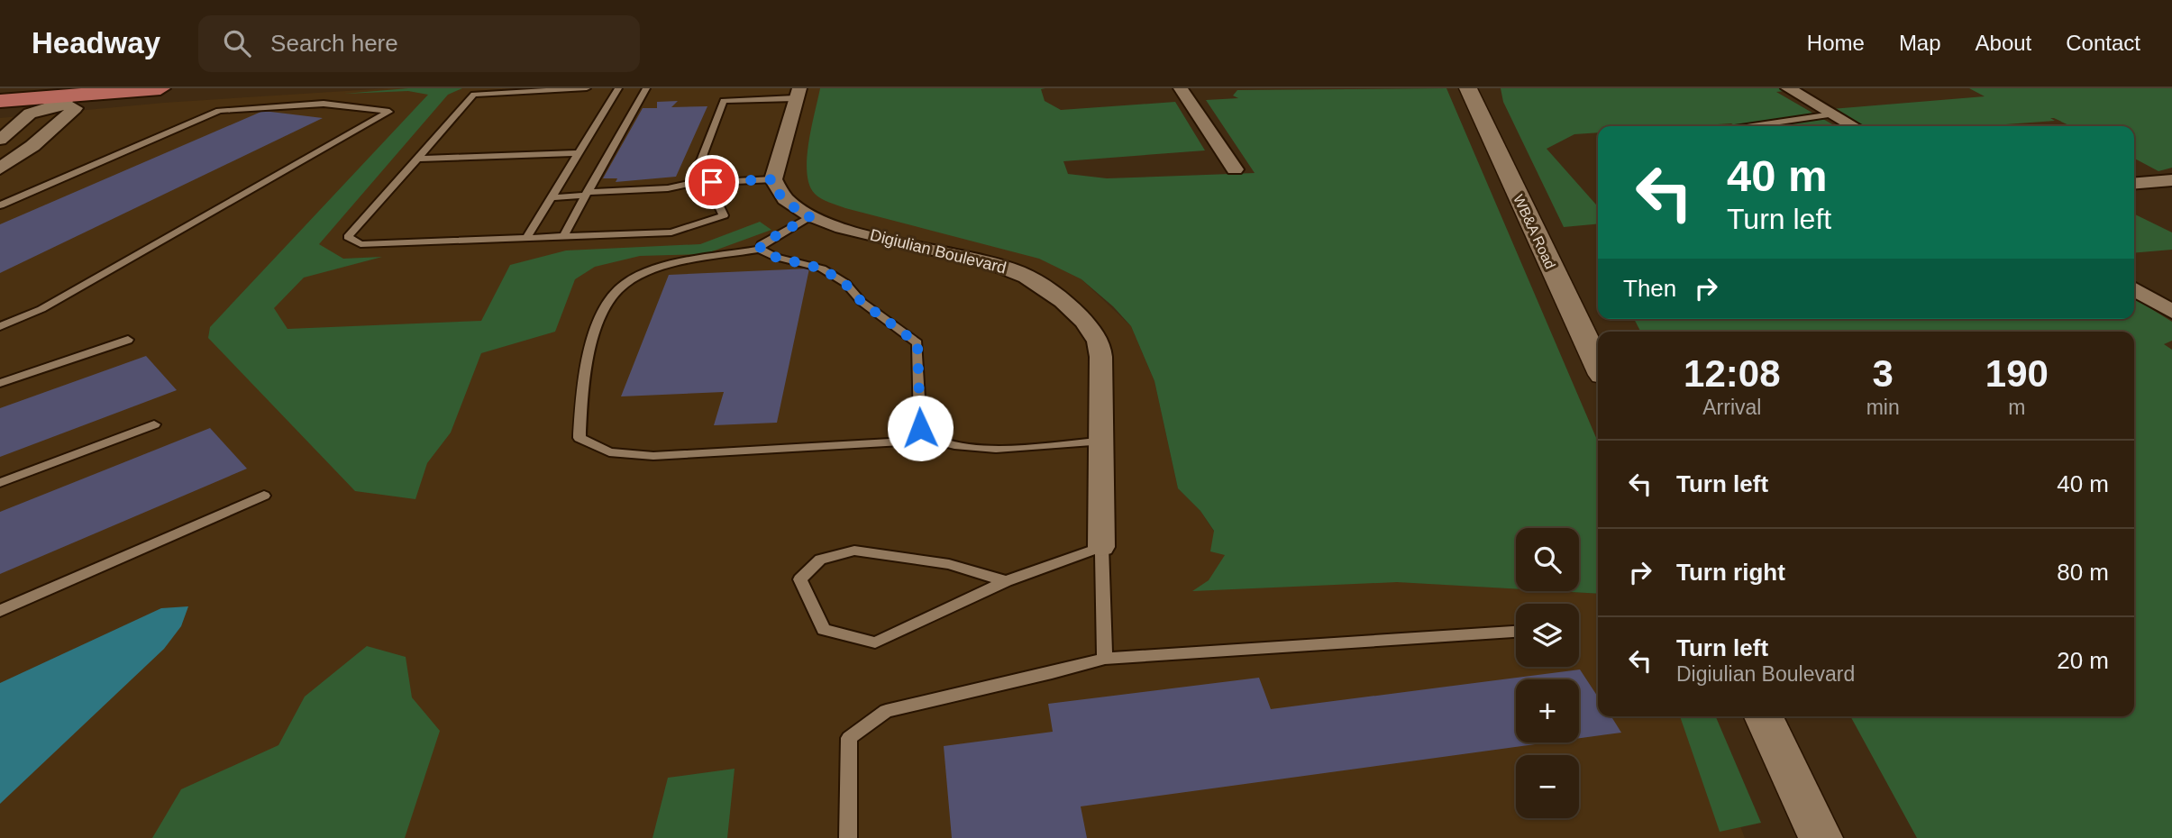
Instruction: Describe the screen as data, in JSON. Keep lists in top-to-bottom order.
{
  "streets": {
    "street": ["WB&A Road", "Digiulian Boulevard"]
  },
  "page": {
    "header": "Headway",
    "search": "Search here",
    "nav": [
      "Home",
      "Map",
      "About",
      "Contact"
    ],
    "turn": ["40 m", "Turn left"],
    "then": "Then",
    "eta": [
      "12:08",
      "Arrival",
      "3",
      "min",
      "190",
      "m"
    ],
    "list": [
      {
        "name": "Turn left",
        "value": "40 m"
      },
      {
        "name": "Turn right",
        "value": "80 m"
      },
      {
        "name": "Turn left",
        "note": "Digiulian Boulevard",
        "value": "20 m"
      }
    ],
    "map_buttons": ["+", "−"]
  }
}
